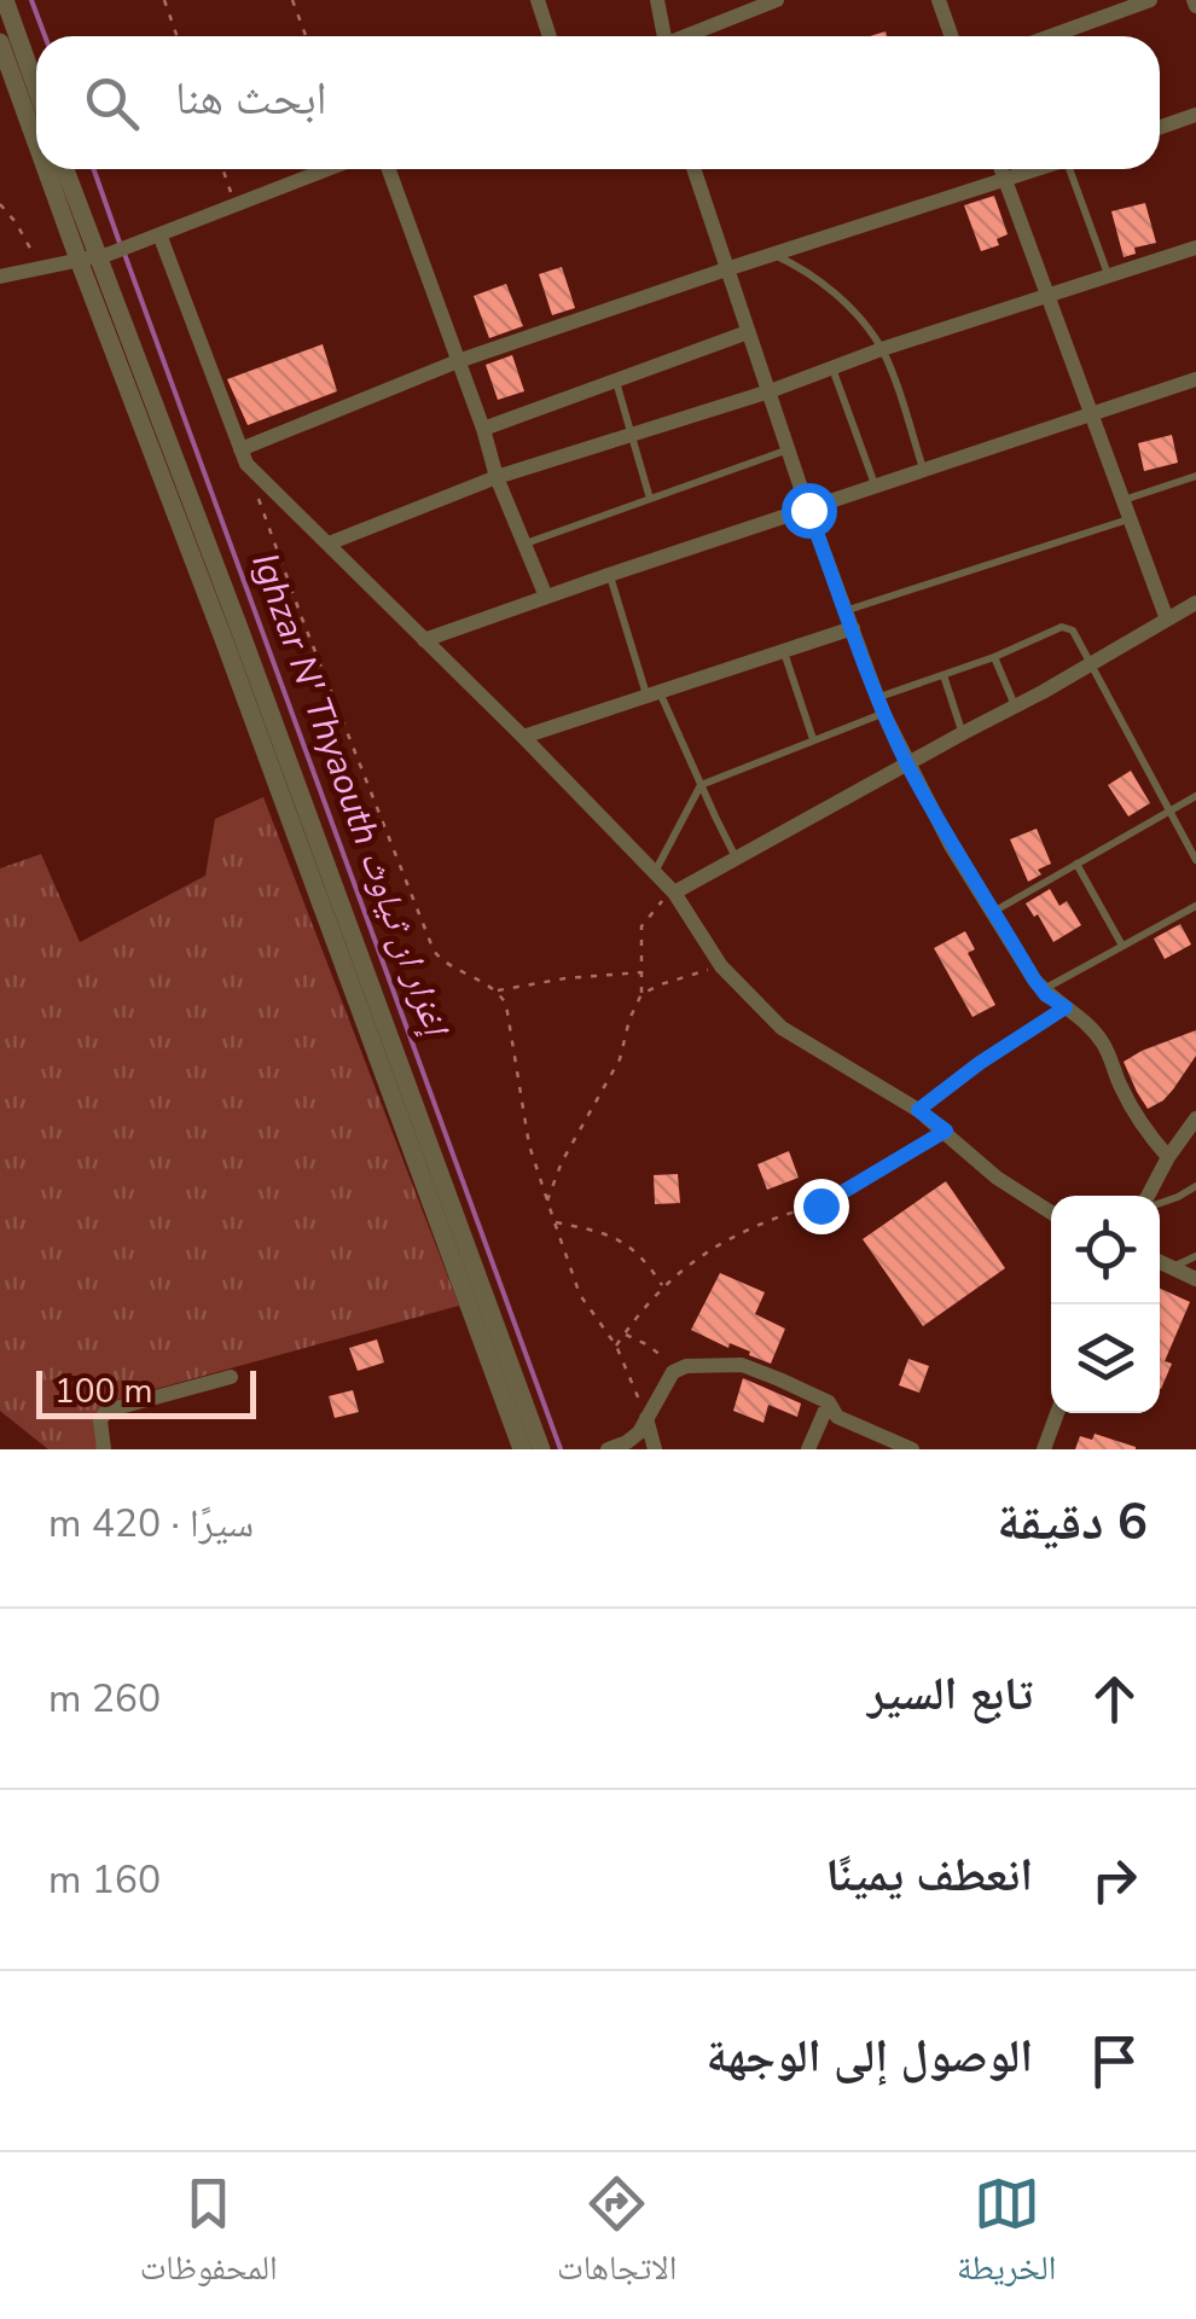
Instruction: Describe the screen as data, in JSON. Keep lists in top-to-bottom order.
{
  "water": ["Ighzar N' Thyaouth إغزار ان ثياوث"],
  "scale_bar": "100 m",
  "page": {
    "search": "ابحث هنا",
    "scale": "100 m",
    "heading": ["6 دقيقة", "سيرًا · 420 m"],
    "list": [
      ["تابع السير", "260 m"],
      ["انعطف يمينًا", "160 m"],
      "الوصول إلى الوجهة"
    ],
    "nav": ["الخريطة", "الاتجاهات", "المحفوظات"]
  }
}
